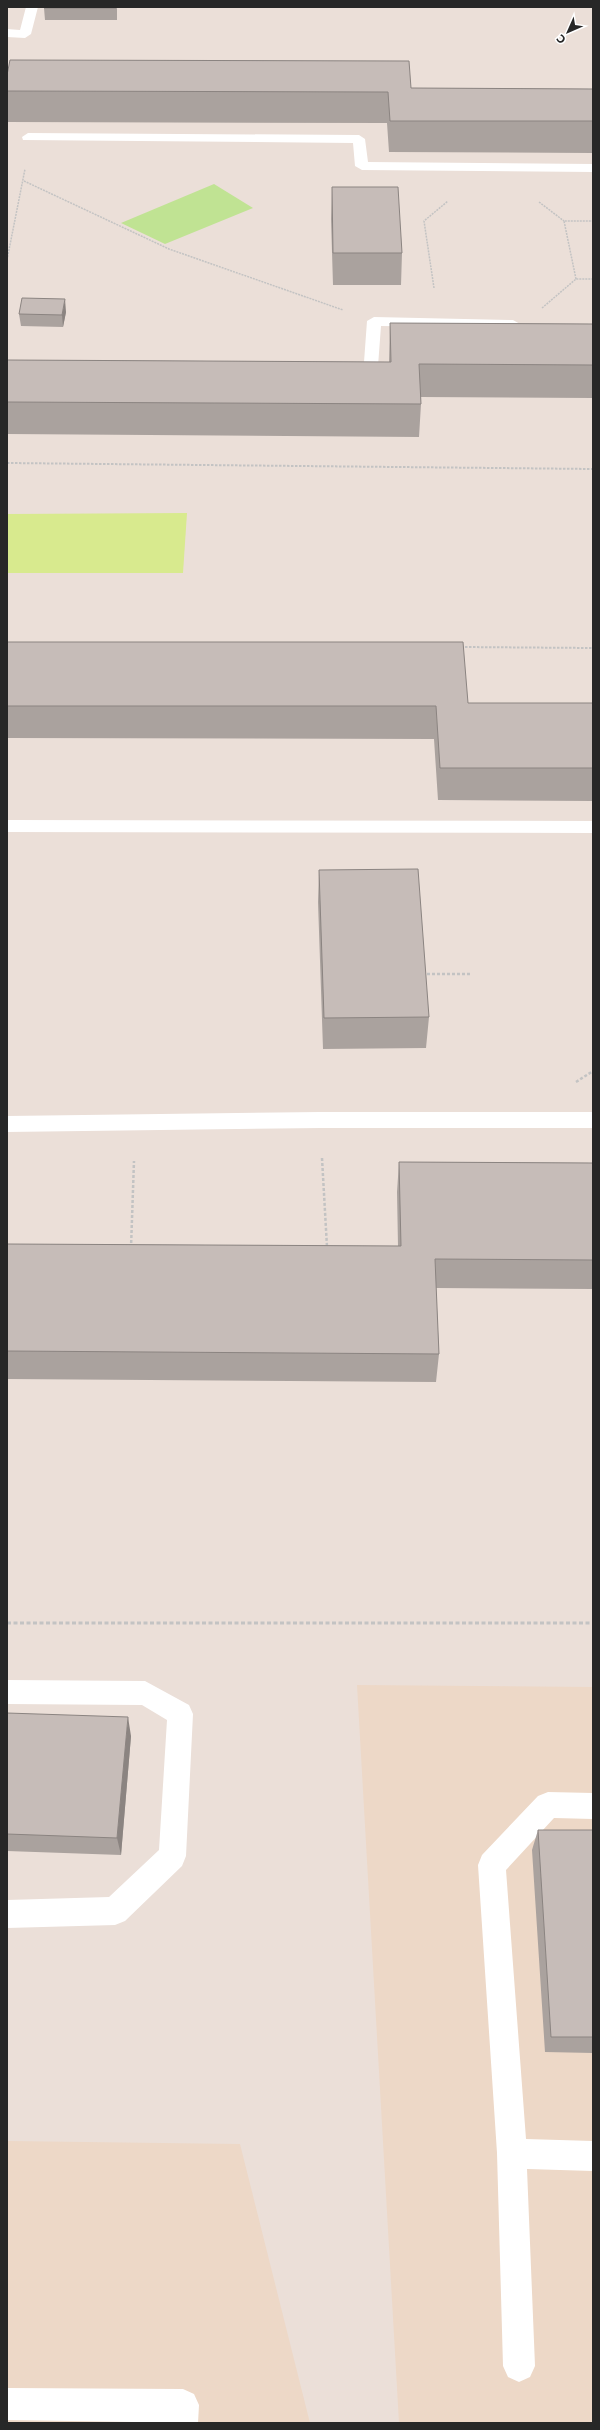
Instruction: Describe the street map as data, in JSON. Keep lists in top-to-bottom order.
{
  "north": "bottom left"
}
